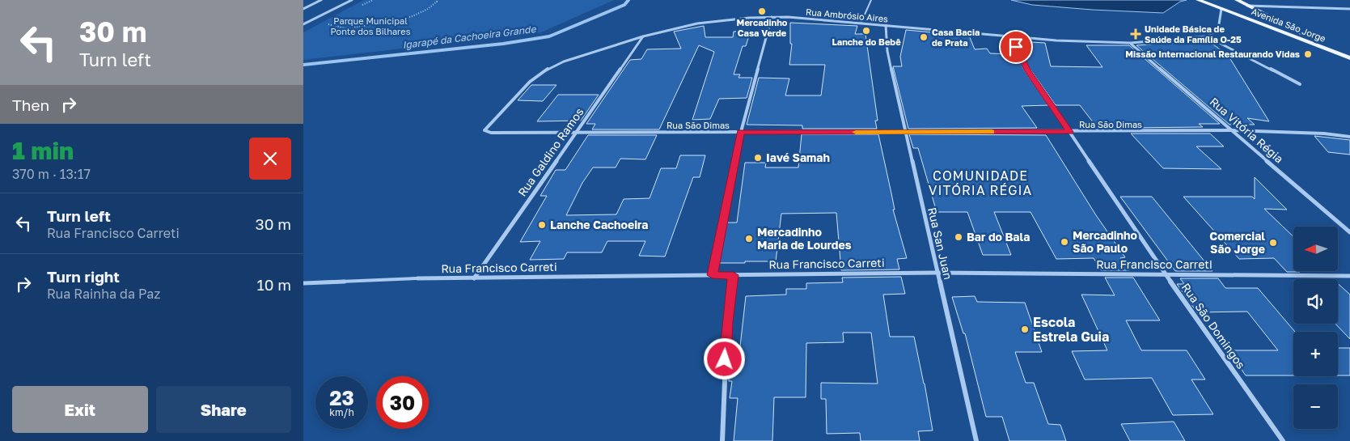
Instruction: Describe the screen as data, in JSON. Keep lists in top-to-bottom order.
{
  "streets": {
    "main road": ["Avenida São Jorge"],
    "street": [
      "Rua Ambrósio Aires",
      "Rua São Dimas",
      "Rua Vitória Régia",
      "Rua Galdino Ramos",
      "Rua San Juan",
      "Rua Francisco Carreti",
      "Rua São Domingos"
    ]
  },
  "crossings": [
    ["Rua Ambrósio Aires", "Rua São Dimas"],
    ["Rua Ambrósio Aires", "Rua Vitória Régia"],
    ["Rua Ambrósio Aires", "Rua Galdino Ramos"],
    ["Rua Ambrósio Aires", "Rua San Juan"],
    ["Rua Ambrósio Aires", "Rua São Domingos"],
    ["Rua São Dimas", "Rua Vitória Régia"],
    ["Rua São Dimas", "Rua Galdino Ramos"],
    ["Rua São Dimas", "Rua San Juan"],
    ["Rua São Dimas", "Rua São Domingos"],
    ["Rua Galdino Ramos", "Rua Francisco Carreti"],
    ["Rua San Juan", "Rua Francisco Carreti"],
    ["Rua Francisco Carreti", "Rua São Domingos"]
  ],
  "districts": ["COMUNIDADE VITÓRIA RÉGIA"],
  "water": ["Igarapé da Cachoeira Grande"],
  "parks": ["Parque Municipal Ponte dos Bilhares"],
  "places": {
    "other": [
      "Mercadinho Casa Verde",
      "Lanche do Bebê",
      "Casa Bacia de Prata",
      "Missão Internacional Restaurando Vidas",
      "Iavé Samah",
      "Lanche Cachoeira",
      "Bar do Bala",
      "Mercadinho Maria de Lourdes",
      "Mercadinho São Paulo",
      "Comercial São Jorge",
      "Escola Estrela Guia"
    ],
    "health": ["Unidade Básica de Saúde da Família O-25"]
  },
  "north": "left",
  "page": {
    "turn": ["30 m", "Turn left"],
    "then": "Then",
    "heading": ["1 min", "370 m · 13:17"],
    "list": [
      {
        "name": "Turn left",
        "note": "Rua Francisco Carreti",
        "value": "30 m"
      },
      {
        "name": "Turn right",
        "note": "Rua Rainha da Paz",
        "value": "10 m"
      }
    ],
    "map_buttons": ["+", "−"],
    "speed": "23 km/h",
    "limit": "30",
    "buttons": ["Exit", "Share"]
  }
}
